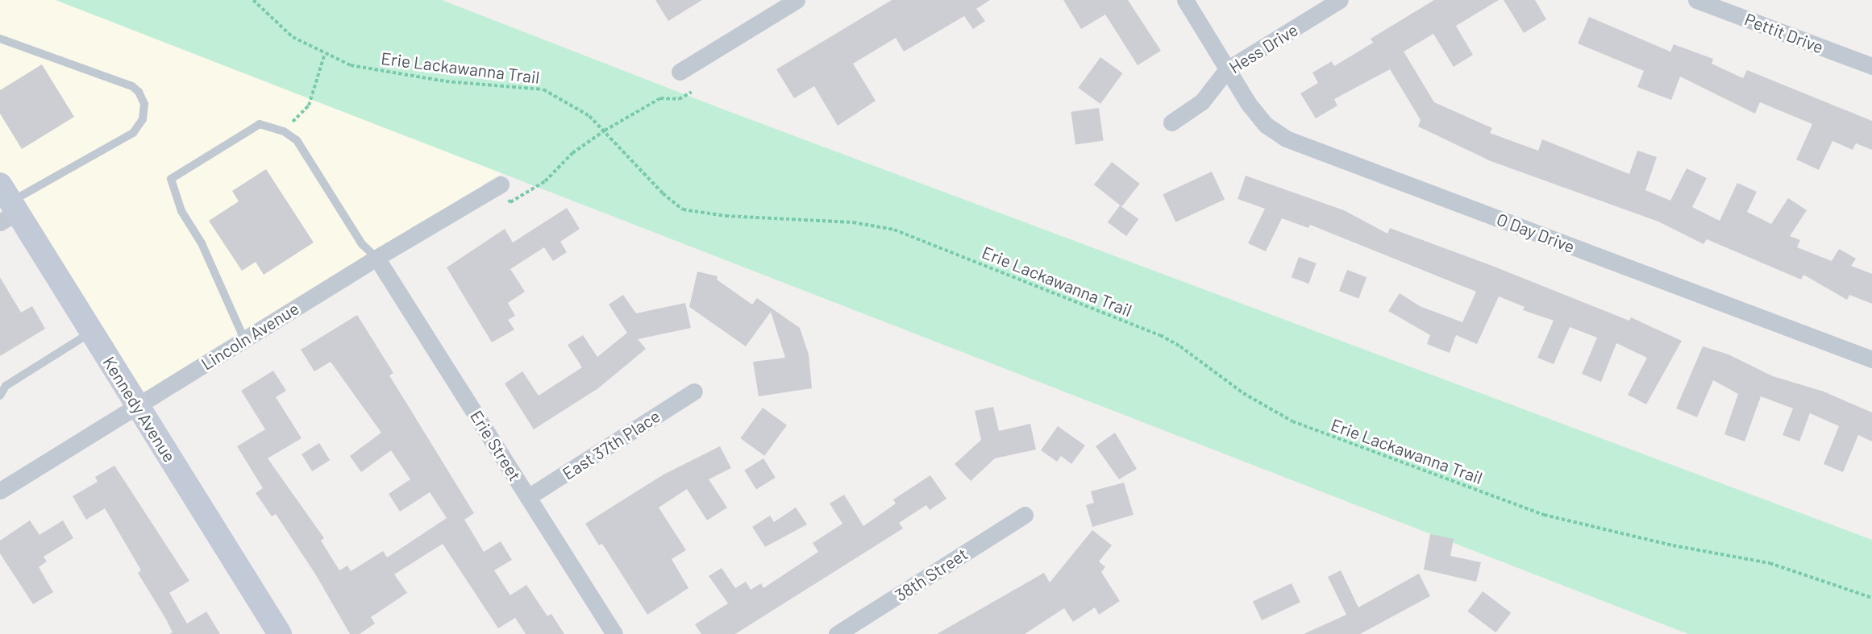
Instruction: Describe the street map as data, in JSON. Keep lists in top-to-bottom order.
{
  "streets": {
    "street": [
      "Pettit Drive",
      "Hess Drive",
      "O Day Drive",
      "Lincoln Avenue",
      "Kennedy Avenue",
      "East 37th Place",
      "Erie Street",
      "38th Street"
    ],
    "path": ["Erie Lackawanna Trail"]
  },
  "crossings": [
    ["Hess Drive", "O Day Drive"],
    ["Lincoln Avenue", "Kennedy Avenue"],
    ["Lincoln Avenue", "Erie Street"],
    ["East 37th Place", "Erie Street"]
  ]
}
